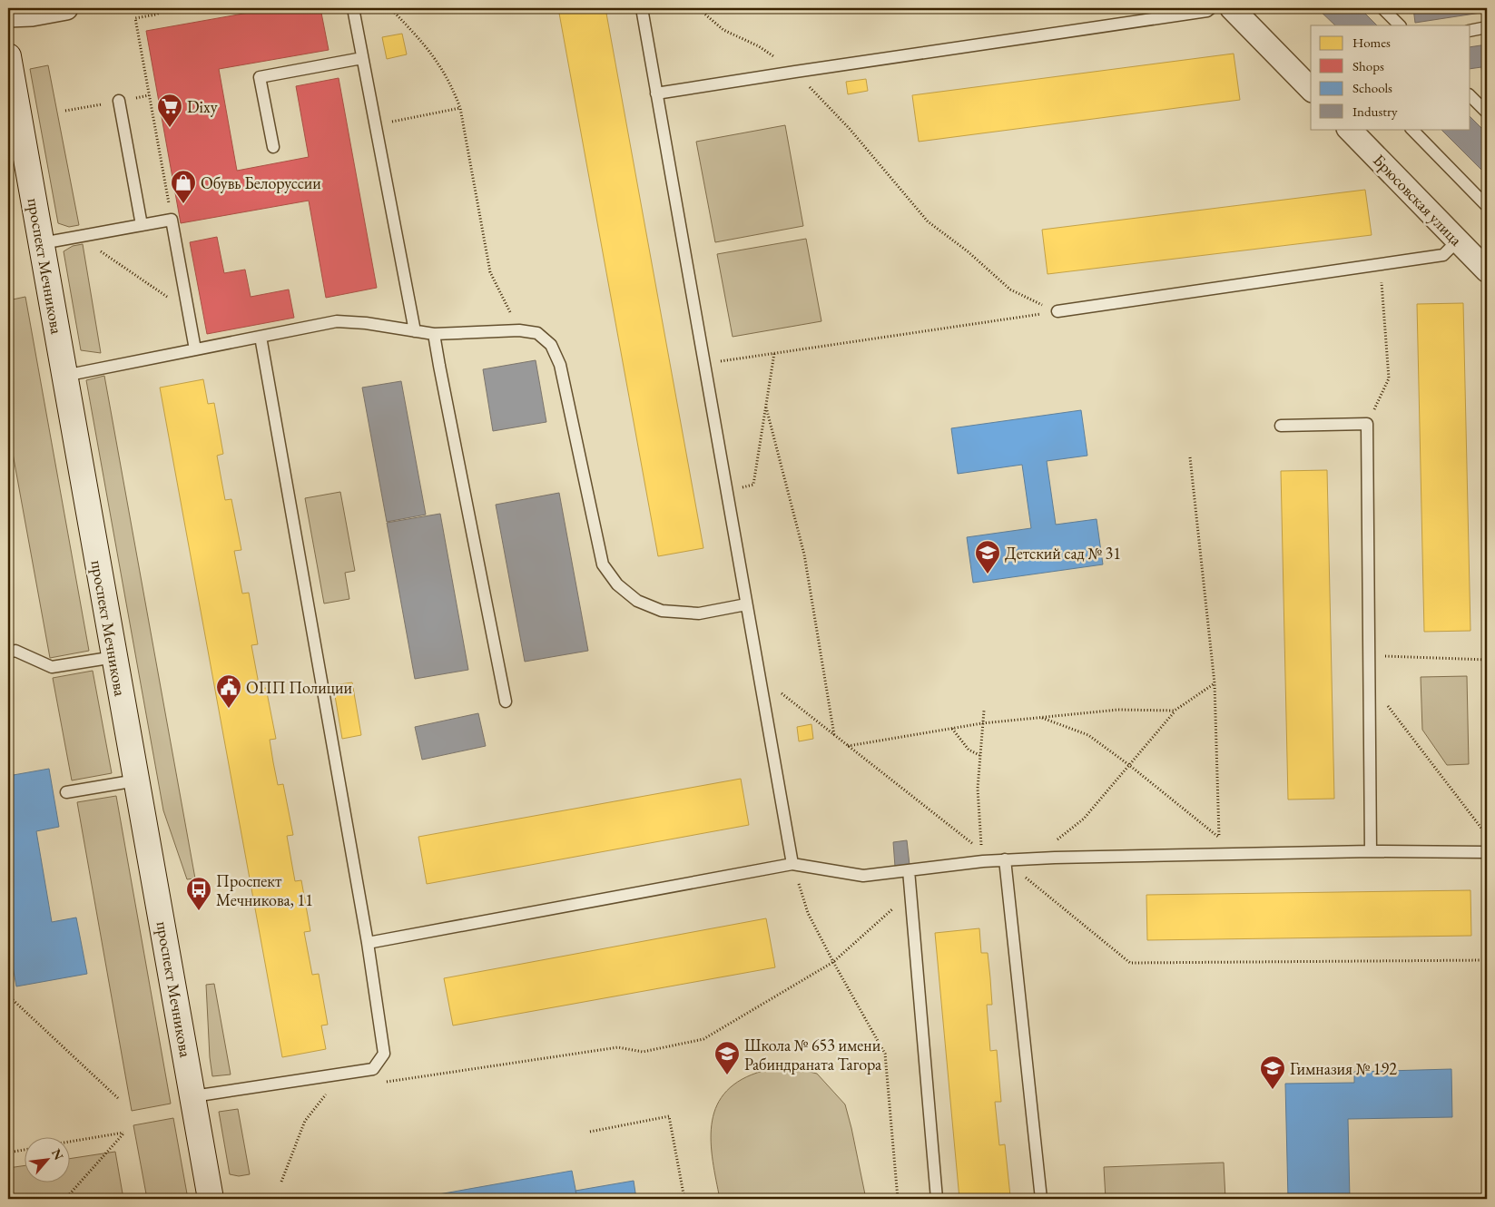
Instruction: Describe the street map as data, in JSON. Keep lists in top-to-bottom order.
{
  "streets": {
    "street": ["Брюсовская улица", "проспект Мечникова"]
  },
  "places": {
    "supermarket": ["Dixy"],
    "shop": ["Обувь Белоруссии"],
    "school or university": ["Детский сад № 31", "Школа № 653 имени Рабиндраната Тагора", "Гимназия № 192"],
    "public building": ["ОПП Полиции"],
    "bus stop": ["Проспект Мечникова, 11"]
  },
  "legend": [
    "Homes",
    "Shops",
    "Schools",
    "Industry"
  ],
  "north": "top right"
}
